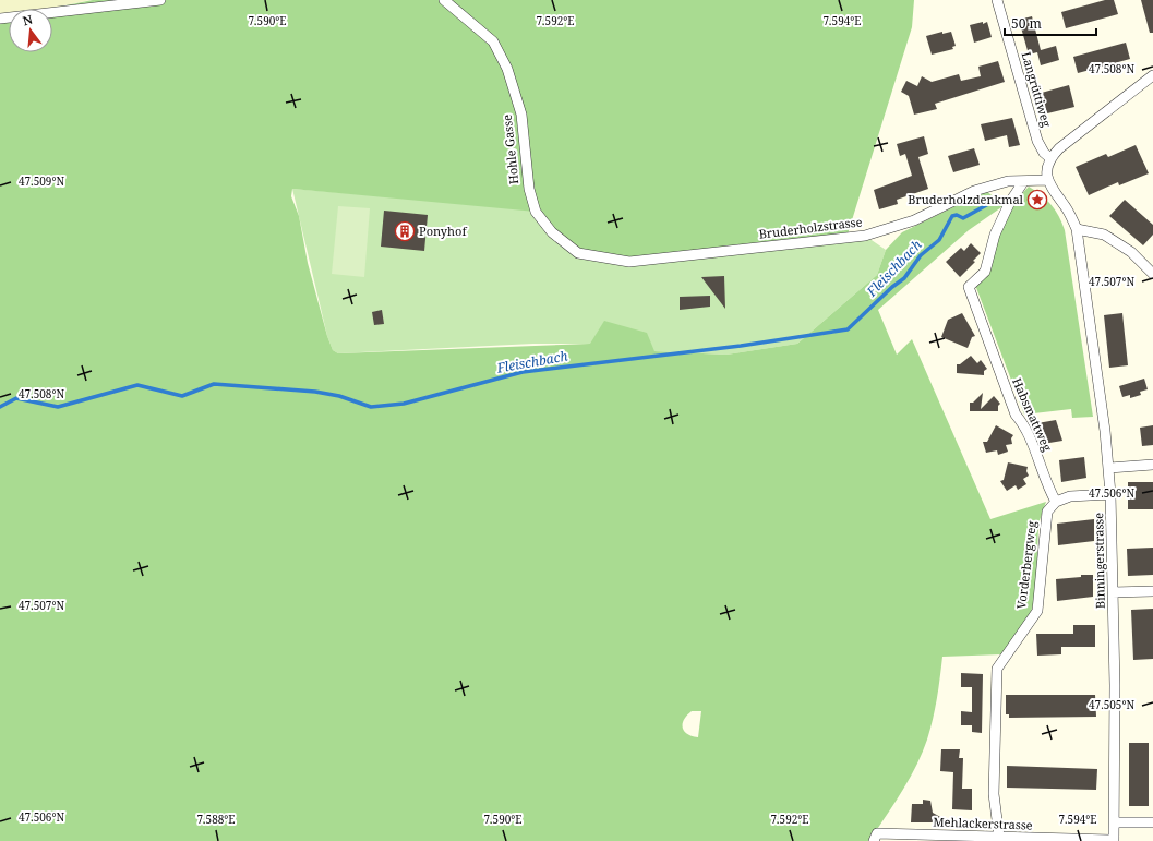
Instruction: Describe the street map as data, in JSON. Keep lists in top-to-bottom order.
{
  "streets": {
    "street": [
      "Langrüttiweg",
      "Hohle Gasse",
      "Bruderholzstrasse",
      "Habsmattweg",
      "Binningerstrasse",
      "Vorderbergweg",
      "Mehlackerstrasse"
    ]
  },
  "crossings": [
    ["Hohle Gasse", "Bruderholzstrasse"],
    ["Bruderholzstrasse", "Habsmattweg"],
    ["Habsmattweg", "Vorderbergweg"],
    ["Binningerstrasse", "Mehlackerstrasse"],
    ["Vorderbergweg", "Mehlackerstrasse"]
  ],
  "water": ["Fleischbach"],
  "places": {
    "place": ["Bruderholzdenkmal"],
    "building": ["Ponyhof"]
  },
  "scale_bar": "50 m",
  "north": "top",
  "coordinates": [
    "7.590°E",
    "7.592°E",
    "7.594°E",
    "47.508°N",
    "47.509°N",
    "47.507°N",
    "47.506°N",
    "47.505°N",
    "7.588°E"
  ]
}
